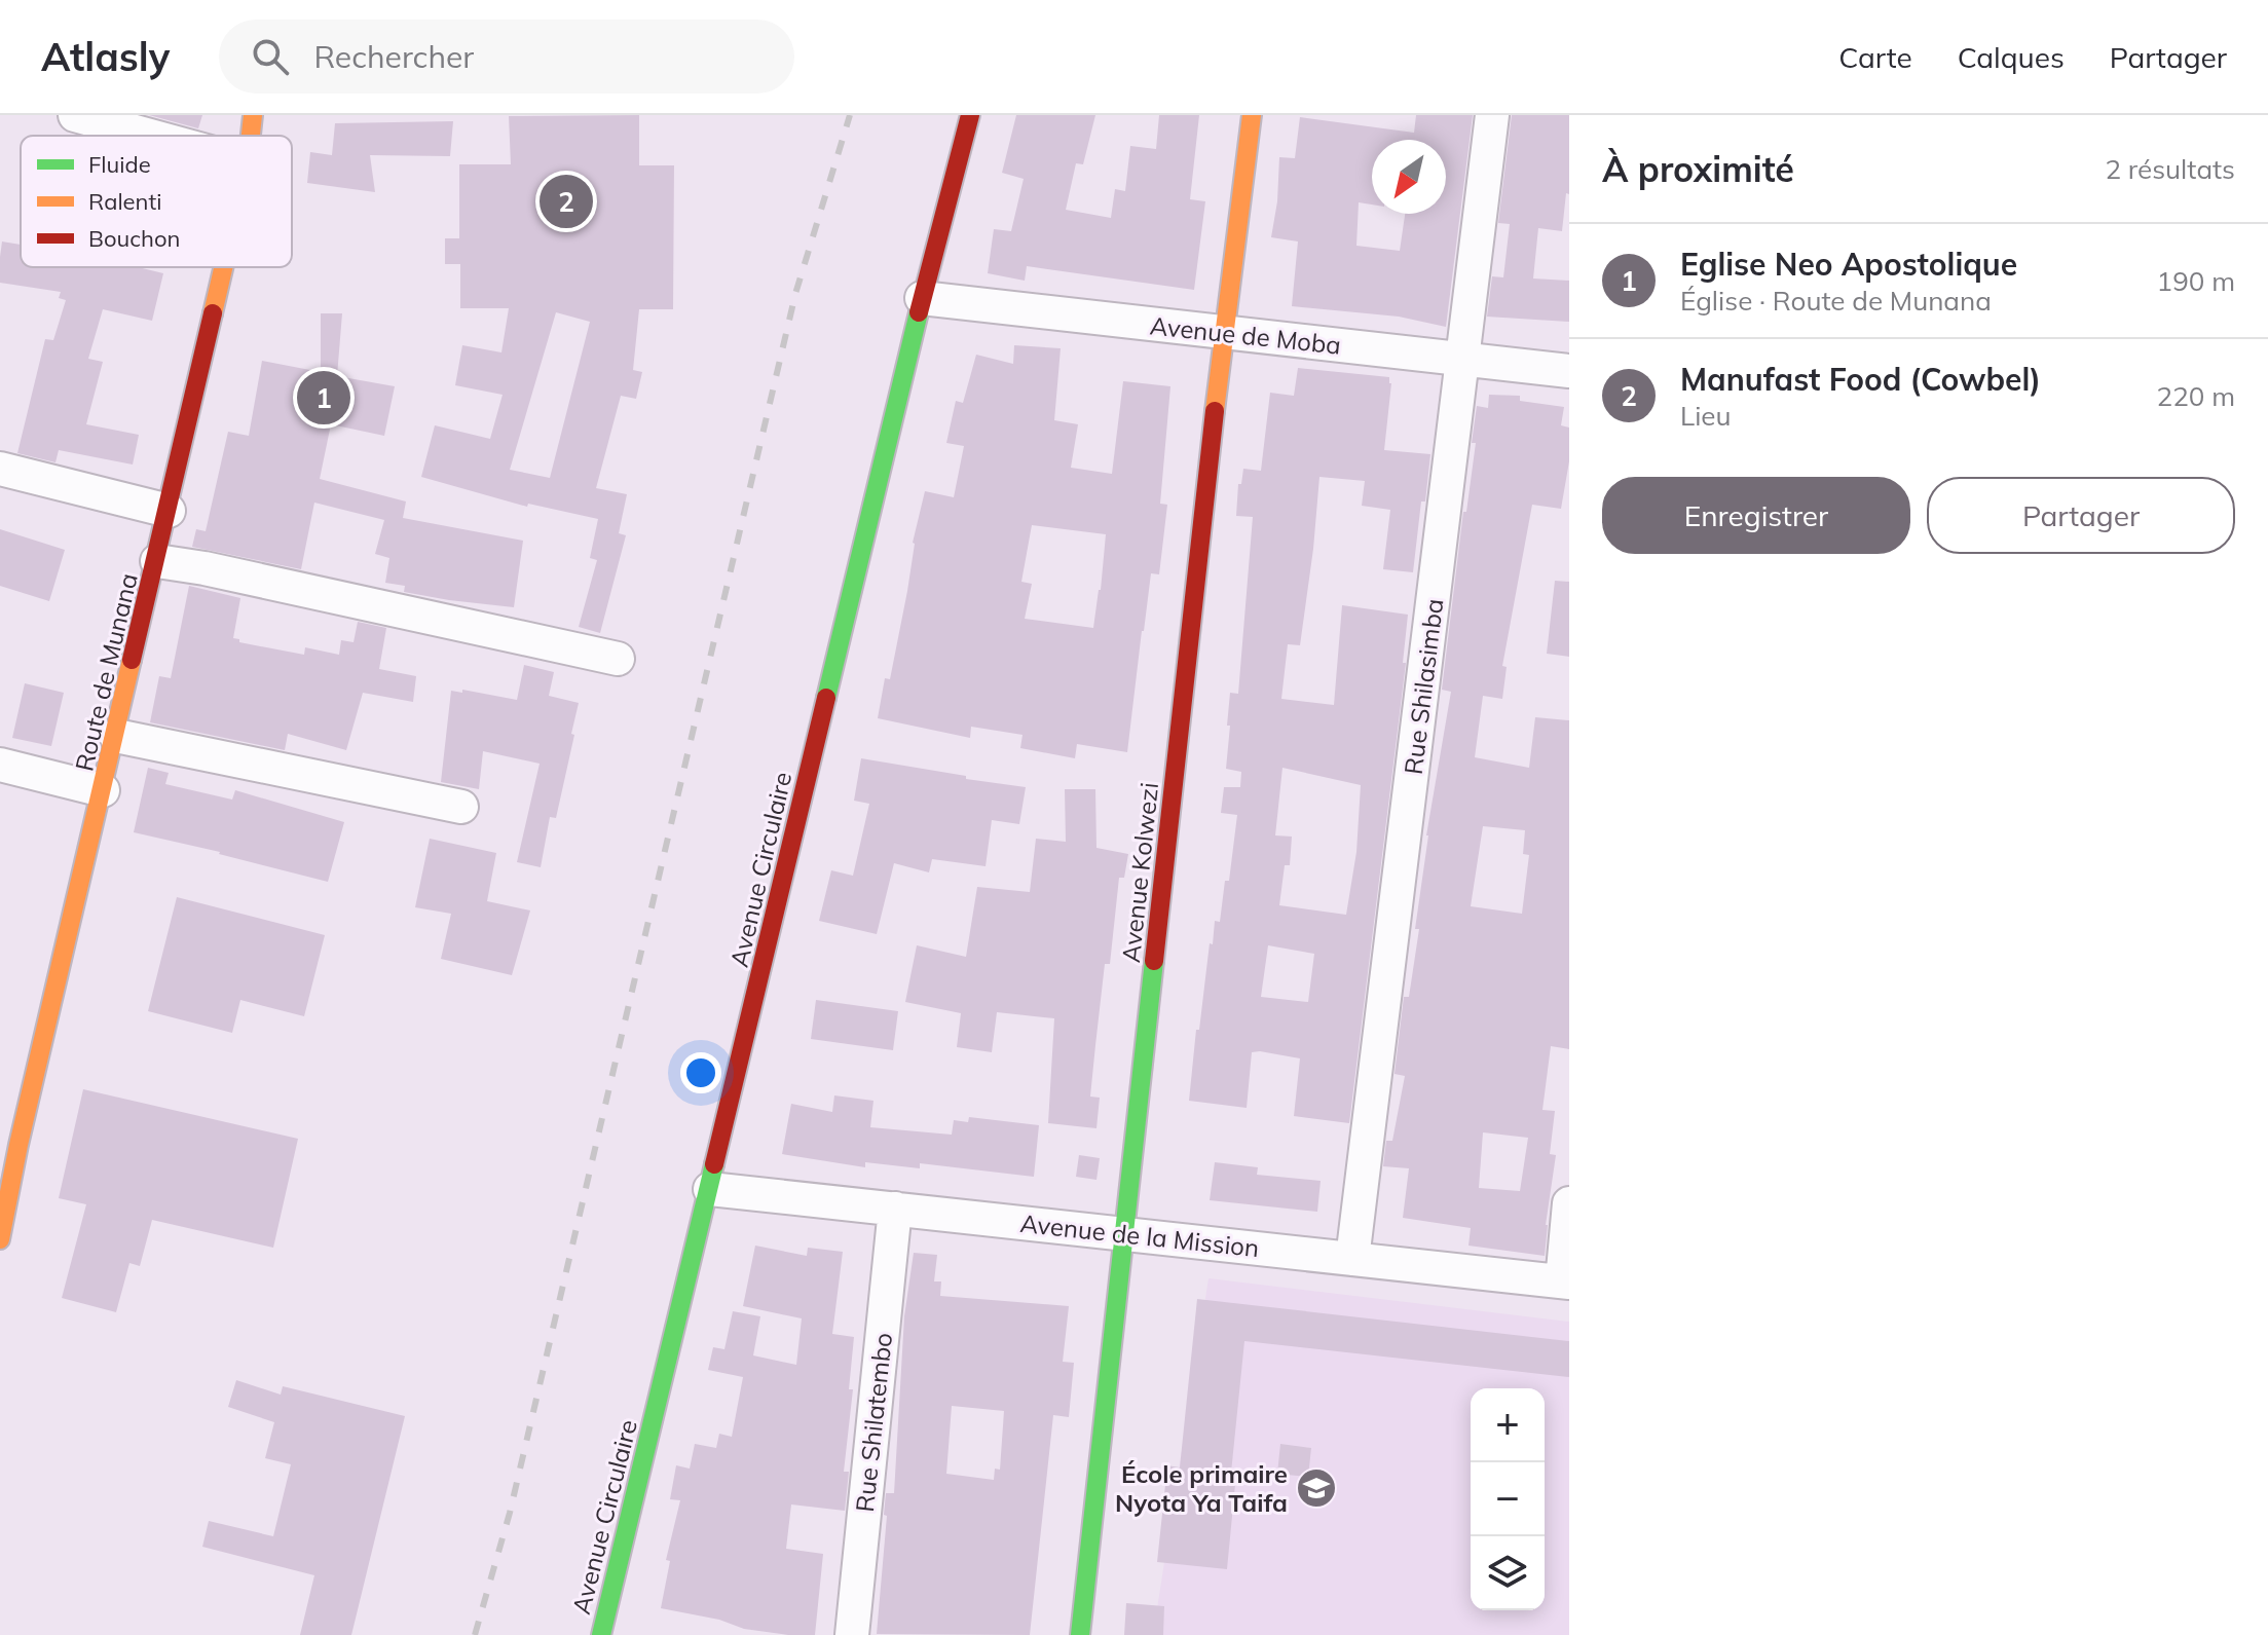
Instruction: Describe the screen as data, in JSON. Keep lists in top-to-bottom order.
{
  "streets": {
    "street": [
      "Avenue de Moba",
      "Route de Munana",
      "Rue Shilasimba",
      "Avenue Circulaire",
      "Avenue Kolwezi",
      "Avenue de la Mission",
      "Rue Shilatembo"
    ]
  },
  "crossings": [
    ["Avenue de Moba", "Rue Shilasimba"],
    ["Avenue de Moba", "Avenue Circulaire"],
    ["Avenue de Moba", "Avenue Kolwezi"],
    ["Rue Shilasimba", "Avenue de la Mission"],
    ["Avenue Circulaire", "Avenue de la Mission"],
    ["Avenue Kolwezi", "Avenue de la Mission"],
    ["Avenue de la Mission", "Rue Shilatembo"]
  ],
  "places": {
    "school or university": ["École primaire Nyota Ya Taifa"]
  },
  "legend": ["Fluide", "Ralenti", "Bouchon"],
  "north": "bottom left",
  "page": {
    "header": "Atlasly",
    "search": "Rechercher",
    "nav": ["Carte", "Calques", "Partager"],
    "heading": ["À proximité", "2 résultats"],
    "pins": ["2", "1"],
    "list": [
      {
        "mark": "1",
        "name": "Eglise Neo Apostolique",
        "note": "Église · Route de Munana",
        "value": "190 m"
      },
      {
        "mark": "2",
        "name": "Manufast Food (Cowbel)",
        "note": "Lieu",
        "value": "220 m"
      }
    ],
    "buttons": ["Enregistrer", "Partager"],
    "map_buttons": ["+", "−"]
  }
}
